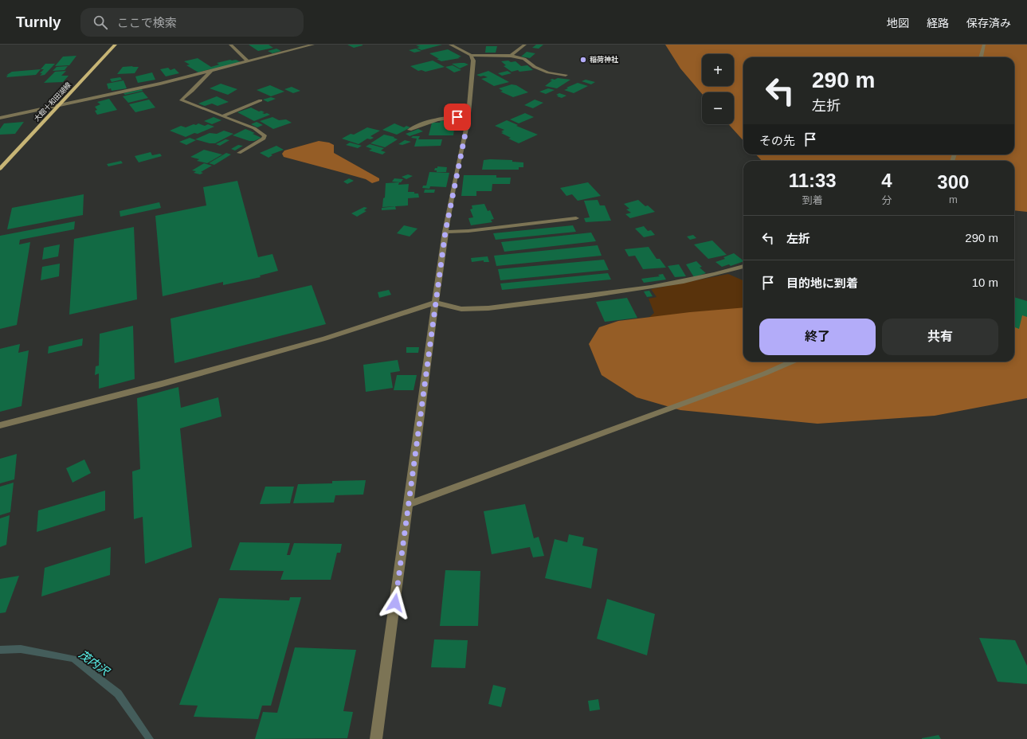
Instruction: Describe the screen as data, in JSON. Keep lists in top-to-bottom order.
{
  "streets": {
    "main road": ["大館十和田湖線"]
  },
  "water": ["茂内沢"],
  "places": ["稲荷神社"],
  "page": {
    "header": "Turnly",
    "search": "ここで検索",
    "nav": ["地図", "経路", "保存済み"],
    "map_buttons": ["+", "−"],
    "turn": ["290 m", "左折"],
    "then": "その先",
    "eta": [
      "11:33",
      "到着",
      "4",
      "分",
      "300",
      "m"
    ],
    "list": [
      {
        "name": "左折",
        "value": "290 m"
      },
      {
        "name": "目的地に到着",
        "value": "10 m"
      }
    ],
    "buttons": ["終了", "共有"]
  }
}
